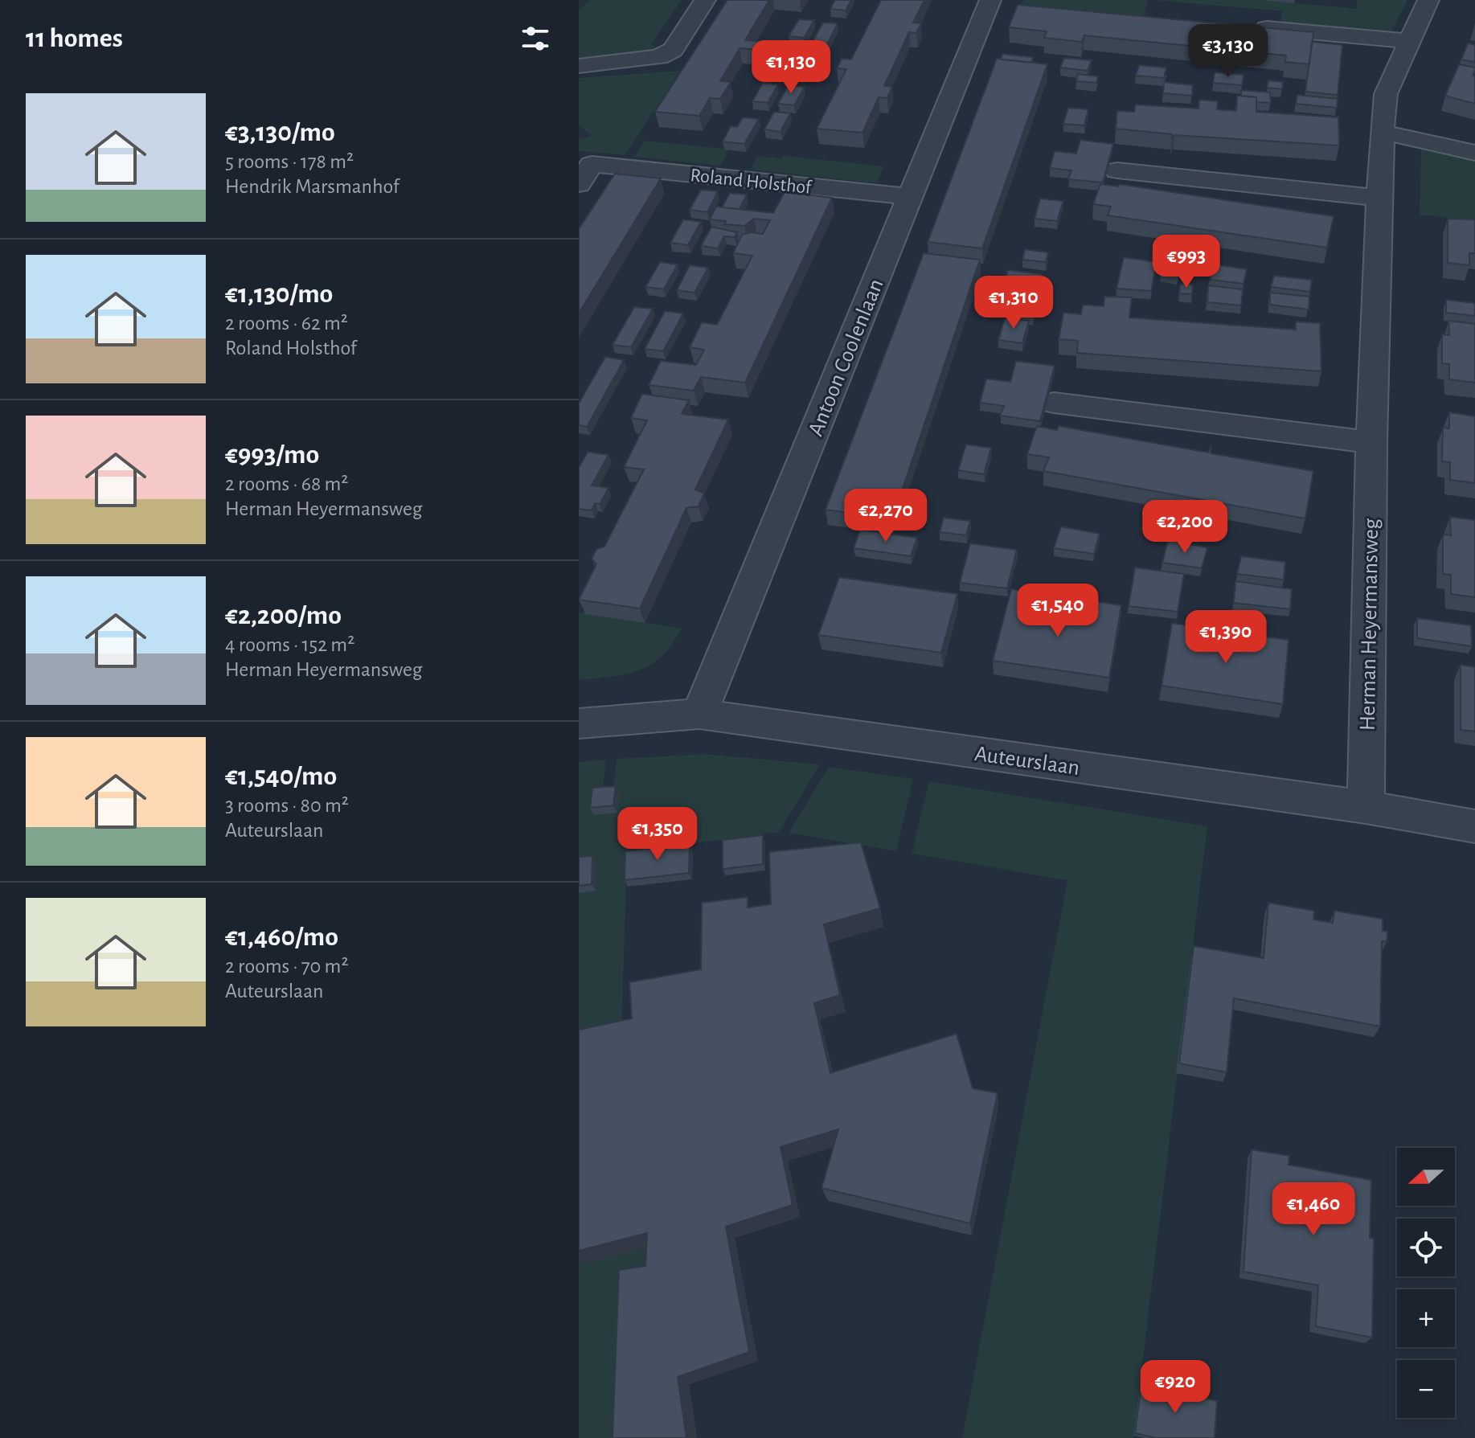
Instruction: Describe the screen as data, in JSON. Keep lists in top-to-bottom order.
{
  "streets": {
    "street": [
      "Roland Holsthof",
      "Antoon Coolenlaan",
      "Herman Heyermansweg",
      "Auteurslaan"
    ]
  },
  "crossings": [
    ["Roland Holsthof", "Antoon Coolenlaan"],
    ["Antoon Coolenlaan", "Auteurslaan"],
    ["Herman Heyermansweg", "Auteurslaan"]
  ],
  "north": "left",
  "page": {
    "heading": "11 homes",
    "price": [
      "€3,130",
      "€1,130",
      "€993",
      "€1,310",
      "€2,270",
      "€2,200",
      "€1,540",
      "€1,390",
      "€1,350",
      "€1,460",
      "€920"
    ],
    "list": [
      {
        "name": "€3,130/mo",
        "note": "5 rooms · 178 m² · Hendrik Marsmanhof"
      },
      {
        "name": "€1,130/mo",
        "note": "2 rooms · 62 m² · Roland Holsthof"
      },
      {
        "name": "€993/mo",
        "note": "2 rooms · 68 m² · Herman Heyermansweg"
      },
      {
        "name": "€2,200/mo",
        "note": "4 rooms · 152 m² · Herman Heyermansweg"
      },
      {
        "name": "€1,540/mo",
        "note": "3 rooms · 80 m² · Auteurslaan"
      },
      {
        "name": "€1,460/mo",
        "note": "2 rooms · 70 m² · Auteurslaan"
      }
    ],
    "map_buttons": ["+", "−"]
  }
}
